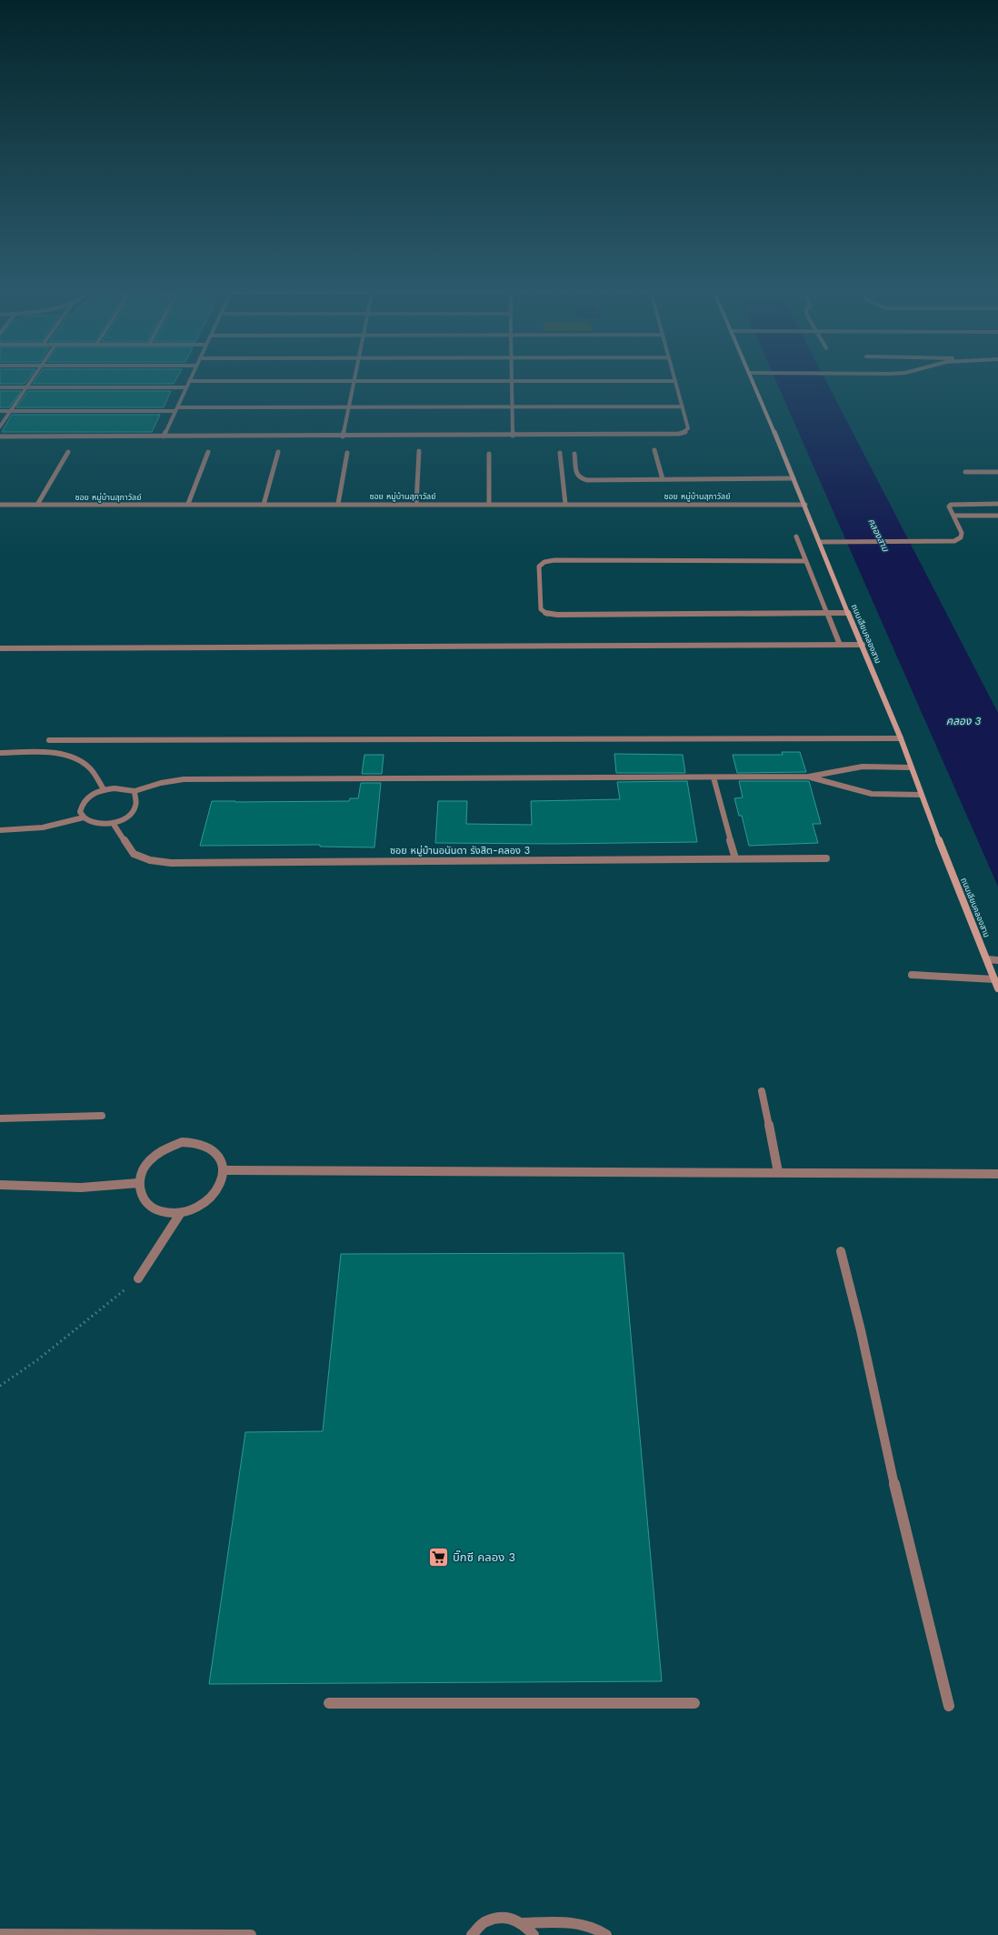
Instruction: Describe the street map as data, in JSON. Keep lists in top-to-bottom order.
{
  "streets": {
    "main road": ["ถนนเลียบคลองสาม"],
    "street": ["ซอย หมู่บ้านสุภาวัลย์", "ซอย หมู่บ้านอนันดา รังสิต-คลอง 3"]
  },
  "crossings": [
    ["ซอย หมู่บ้านสุภาวัลย์", "ถนนเลียบคลองสาม"]
  ],
  "water": ["คลองสาม", "คลอง 3"],
  "places": {
    "supermarket": ["บิ๊กซี คลอง 3"]
  }
}
